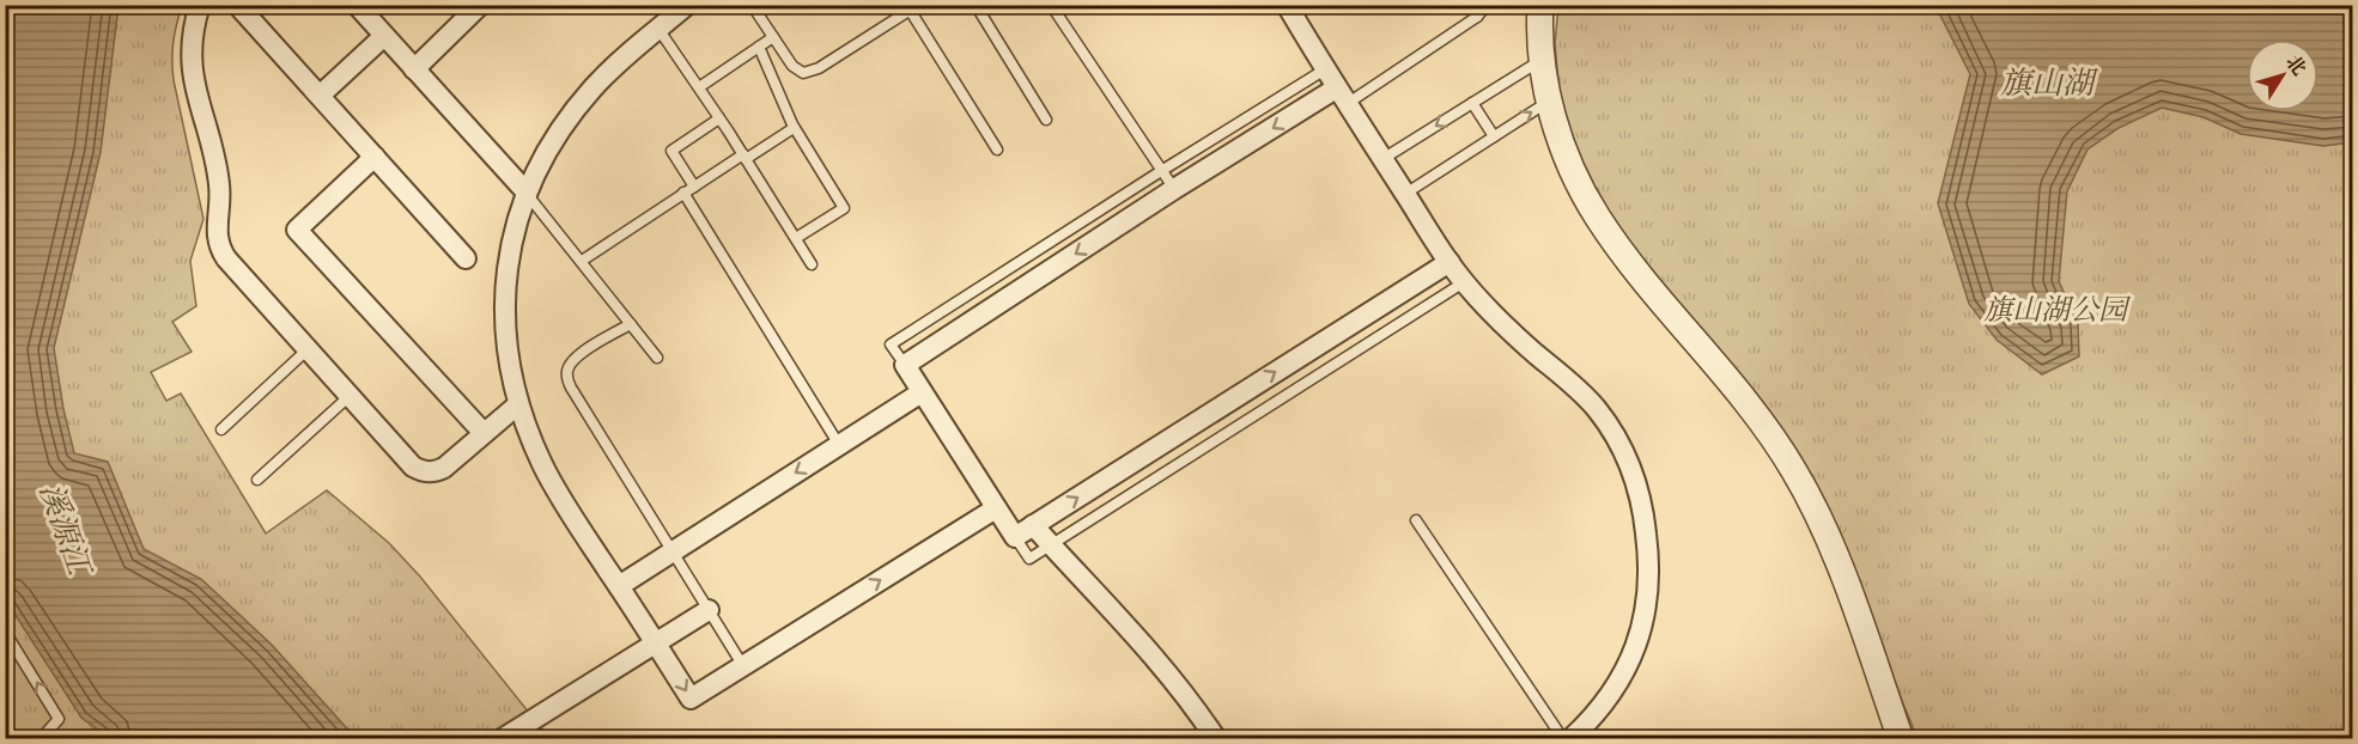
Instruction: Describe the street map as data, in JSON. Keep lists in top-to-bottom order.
{
  "water": ["旗山湖", "溪源江"],
  "parks": ["旗山湖公园"],
  "north": "top right"
}
